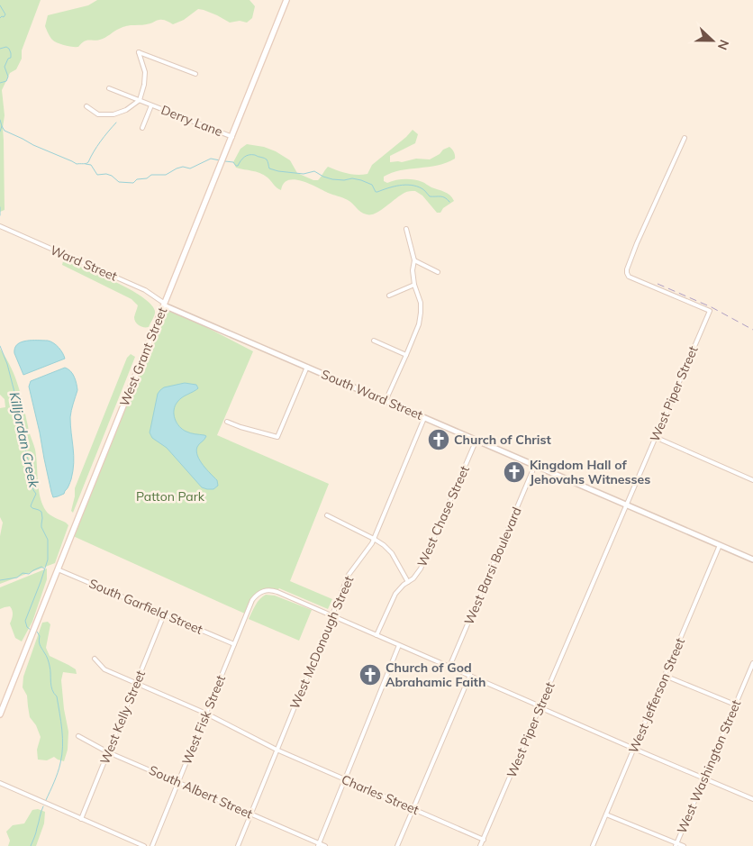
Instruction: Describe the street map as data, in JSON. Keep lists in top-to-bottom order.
{
  "streets": {
    "main road": ["West Grant Street"],
    "street": [
      "Derry Lane",
      "Ward Street",
      "West Piper Street",
      "South Ward Street",
      "West Chase Street",
      "West Barsi Boulevard",
      "South Garfield Street",
      "West McDonough Street",
      "West Jefferson Street",
      "West Kelly Street",
      "West Fisk Street",
      "West Washington Street",
      "South Albert Street",
      "Charles Street"
    ]
  },
  "crossings": [
    ["Derry Lane", "West Grant Street"],
    ["Ward Street", "West Grant Street"],
    ["Ward Street", "South Ward Street"],
    ["West Grant Street", "South Ward Street"],
    ["West Grant Street", "South Garfield Street"],
    ["West Piper Street", "South Ward Street"],
    ["West Piper Street", "West Fisk Street"],
    ["West Piper Street", "Charles Street"],
    ["South Ward Street", "West Chase Street"],
    ["South Ward Street", "West Barsi Boulevard"],
    ["South Ward Street", "West McDonough Street"],
    ["South Ward Street", "West Jefferson Street"],
    ["West Chase Street", "West Fisk Street"],
    ["West Barsi Boulevard", "West Fisk Street"],
    ["South Garfield Street", "West Kelly Street"],
    ["South Garfield Street", "West Fisk Street"],
    ["West McDonough Street", "West Fisk Street"],
    ["West McDonough Street", "South Albert Street"],
    ["West McDonough Street", "Charles Street"],
    ["West Jefferson Street", "West Fisk Street"],
    ["West Kelly Street", "South Albert Street"],
    ["West Kelly Street", "Charles Street"],
    ["West Fisk Street", "West Washington Street"],
    ["West Fisk Street", "South Albert Street"],
    ["West Fisk Street", "Charles Street"]
  ],
  "water": ["Killjordan Creek"],
  "parks": ["Patton Park"],
  "places": {
    "church": ["Church of Christ", "Kingdom Hall of Jehovahs Witnesses", "Church of God Abrahamic Faith"]
  },
  "north": "right"
}
